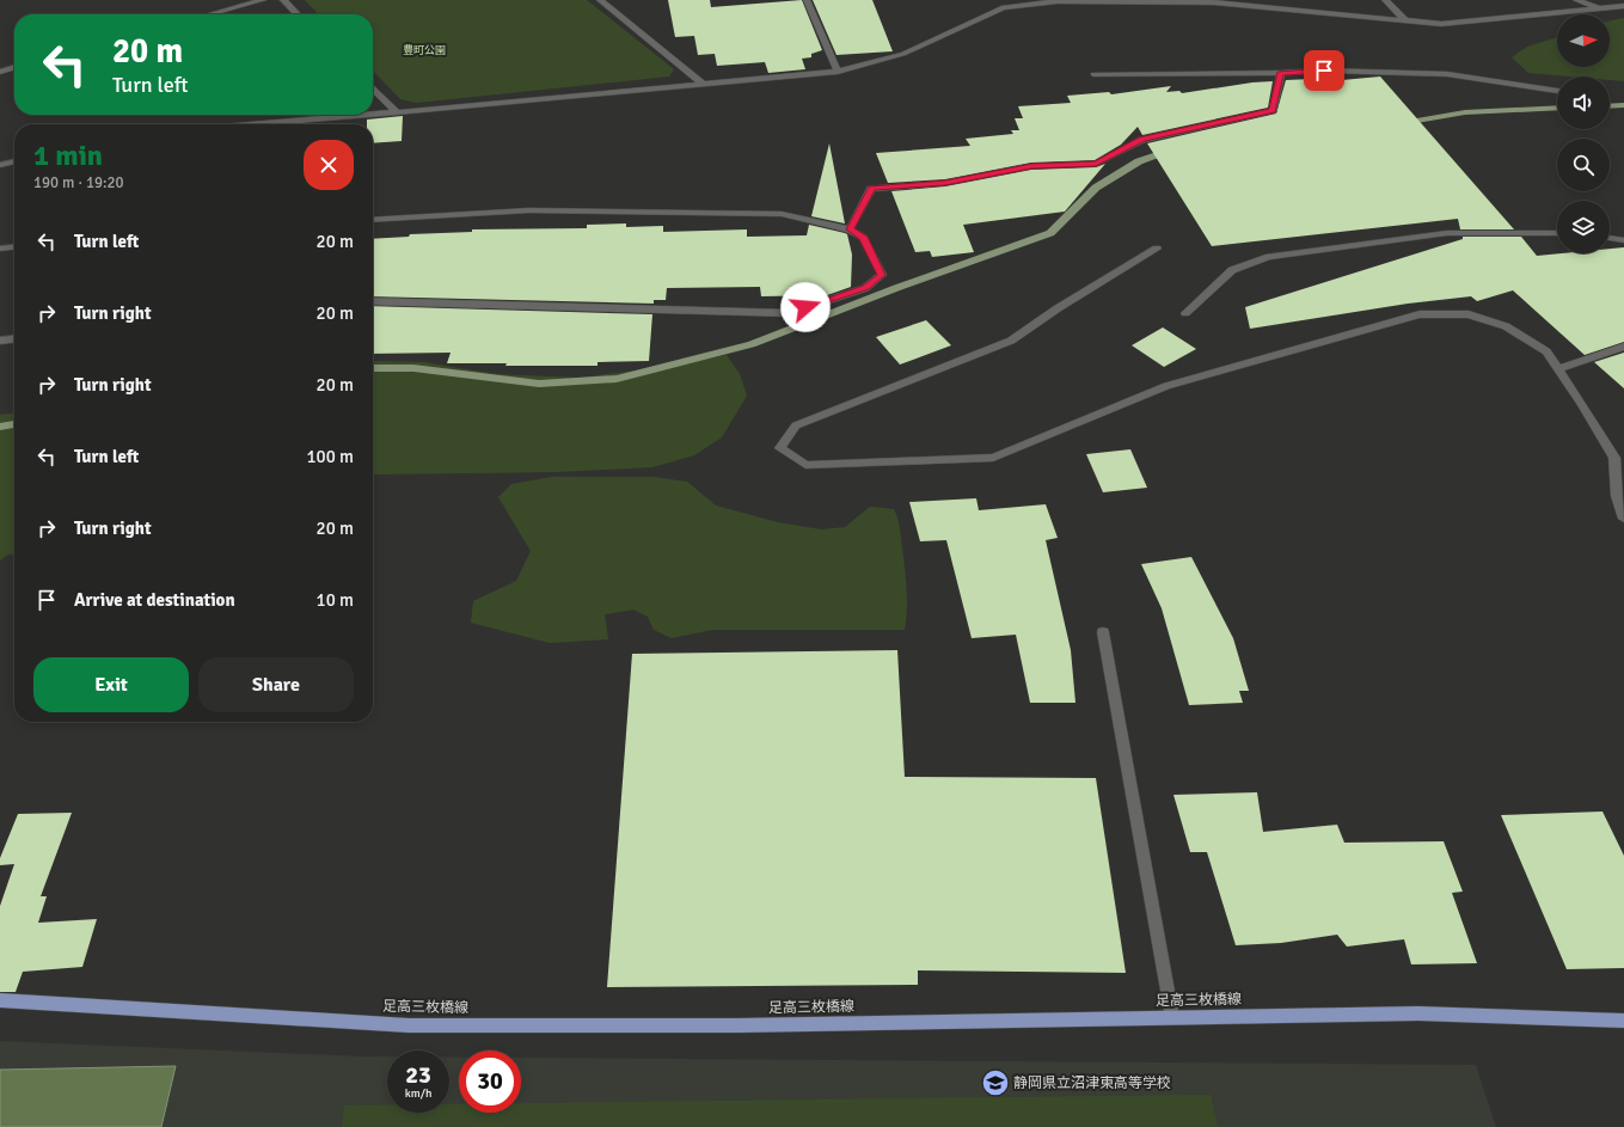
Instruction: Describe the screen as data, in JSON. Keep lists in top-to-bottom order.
{
  "streets": {
    "main road": ["足高三枚橋線"]
  },
  "parks": ["豊町公園"],
  "places": {
    "school or university": ["静岡県立沼津東高等学校"]
  },
  "north": "right",
  "page": {
    "turn": ["20 m", "Turn left"],
    "heading": ["1 min", "190 m · 19:20"],
    "list": [
      {
        "name": "Turn left",
        "value": "20 m"
      },
      {
        "name": "Turn right",
        "value": "20 m"
      },
      {
        "name": "Turn right",
        "value": "20 m"
      },
      {
        "name": "Turn left",
        "value": "100 m"
      },
      {
        "name": "Turn right",
        "value": "20 m"
      },
      {
        "name": "Arrive at destination",
        "value": "10 m"
      }
    ],
    "buttons": ["Exit", "Share"],
    "speed": "23 km/h",
    "limit": "30"
  }
}
